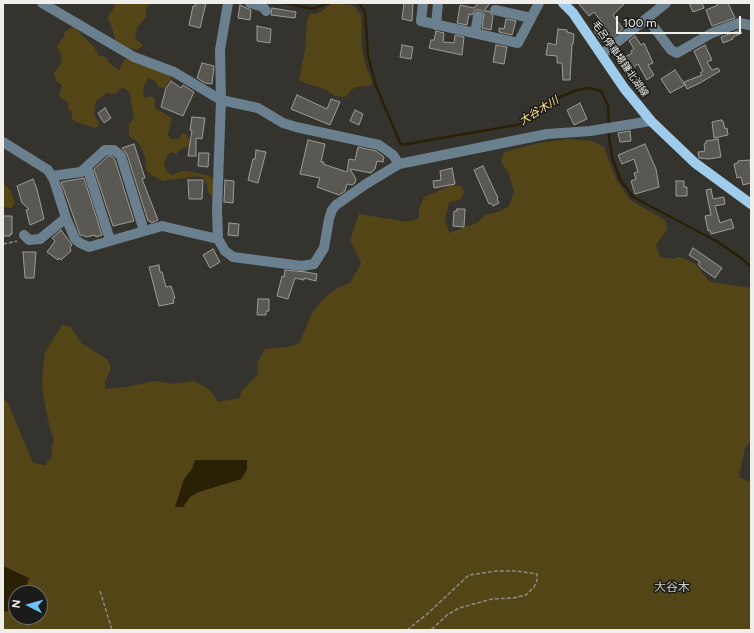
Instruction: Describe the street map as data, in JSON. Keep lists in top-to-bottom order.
{
  "streets": {
    "main road": ["毛呂停車場鎌北湖線"]
  },
  "districts": ["大谷木"],
  "water": ["大谷木川"],
  "scale_bar": "100 m",
  "north": "left"
}
